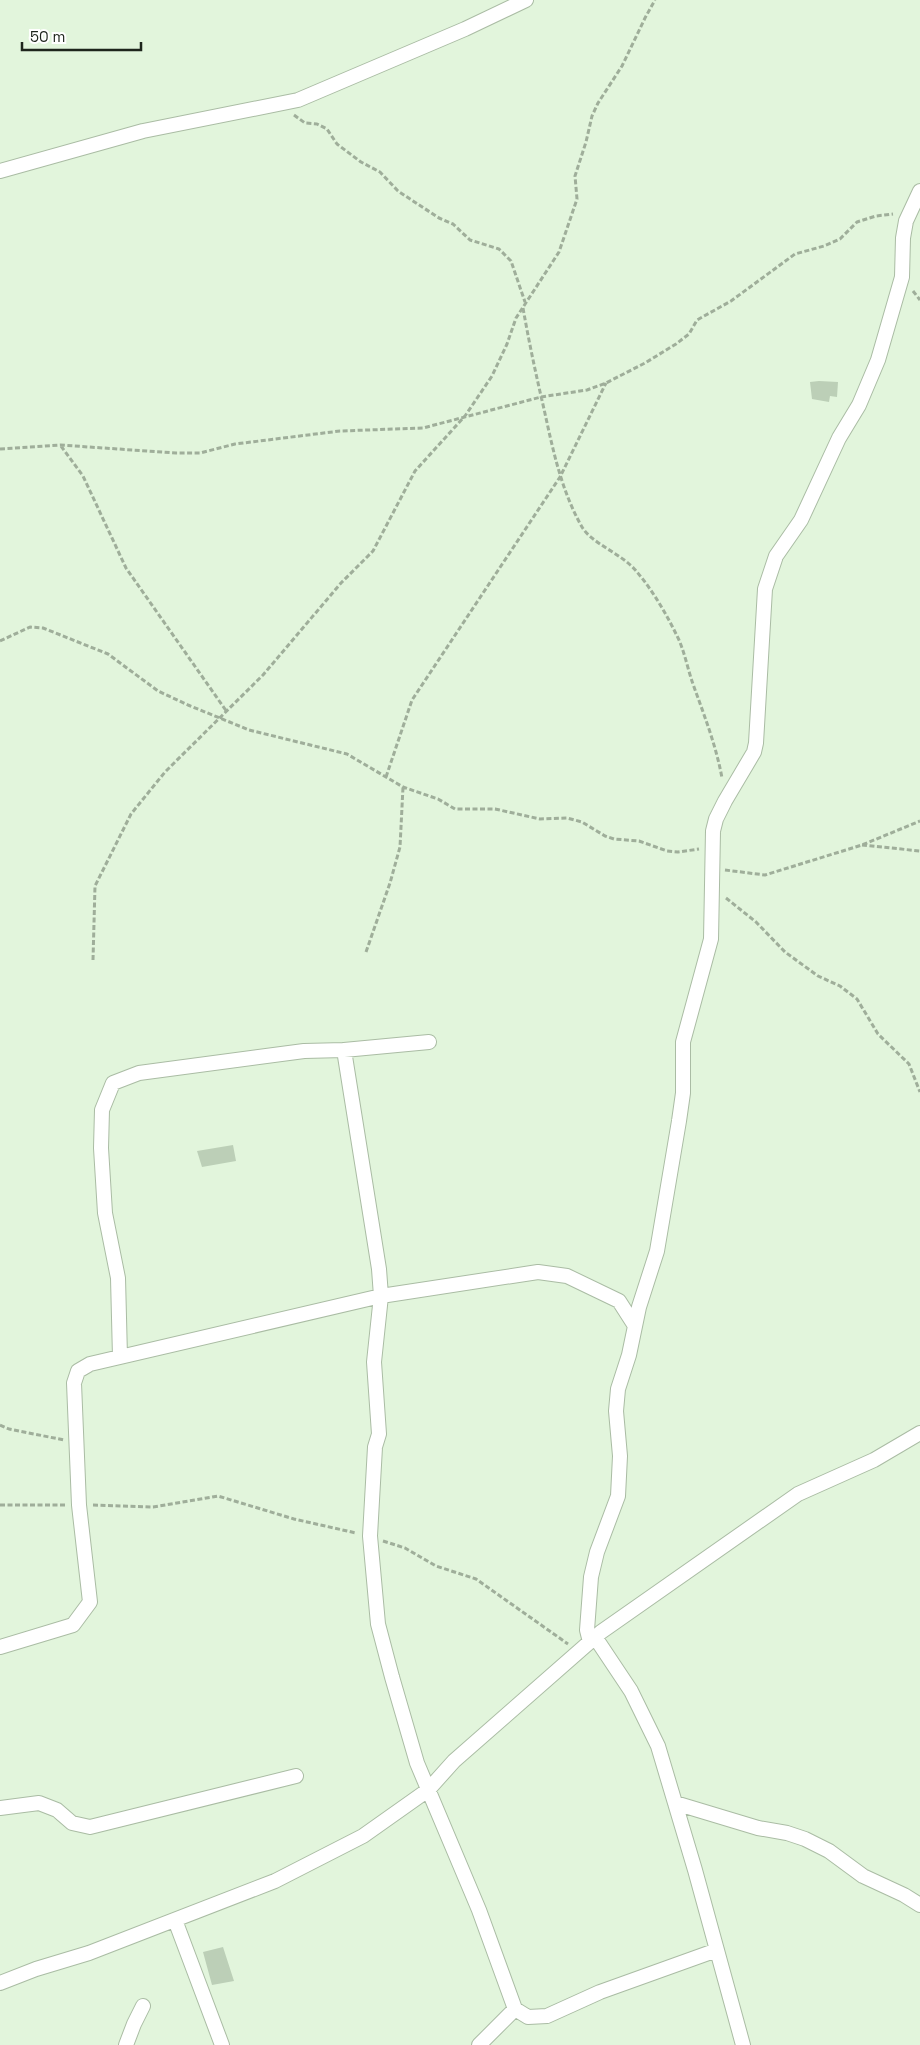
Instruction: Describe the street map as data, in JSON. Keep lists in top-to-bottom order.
{
  "scale_bar": "50 m"
}
